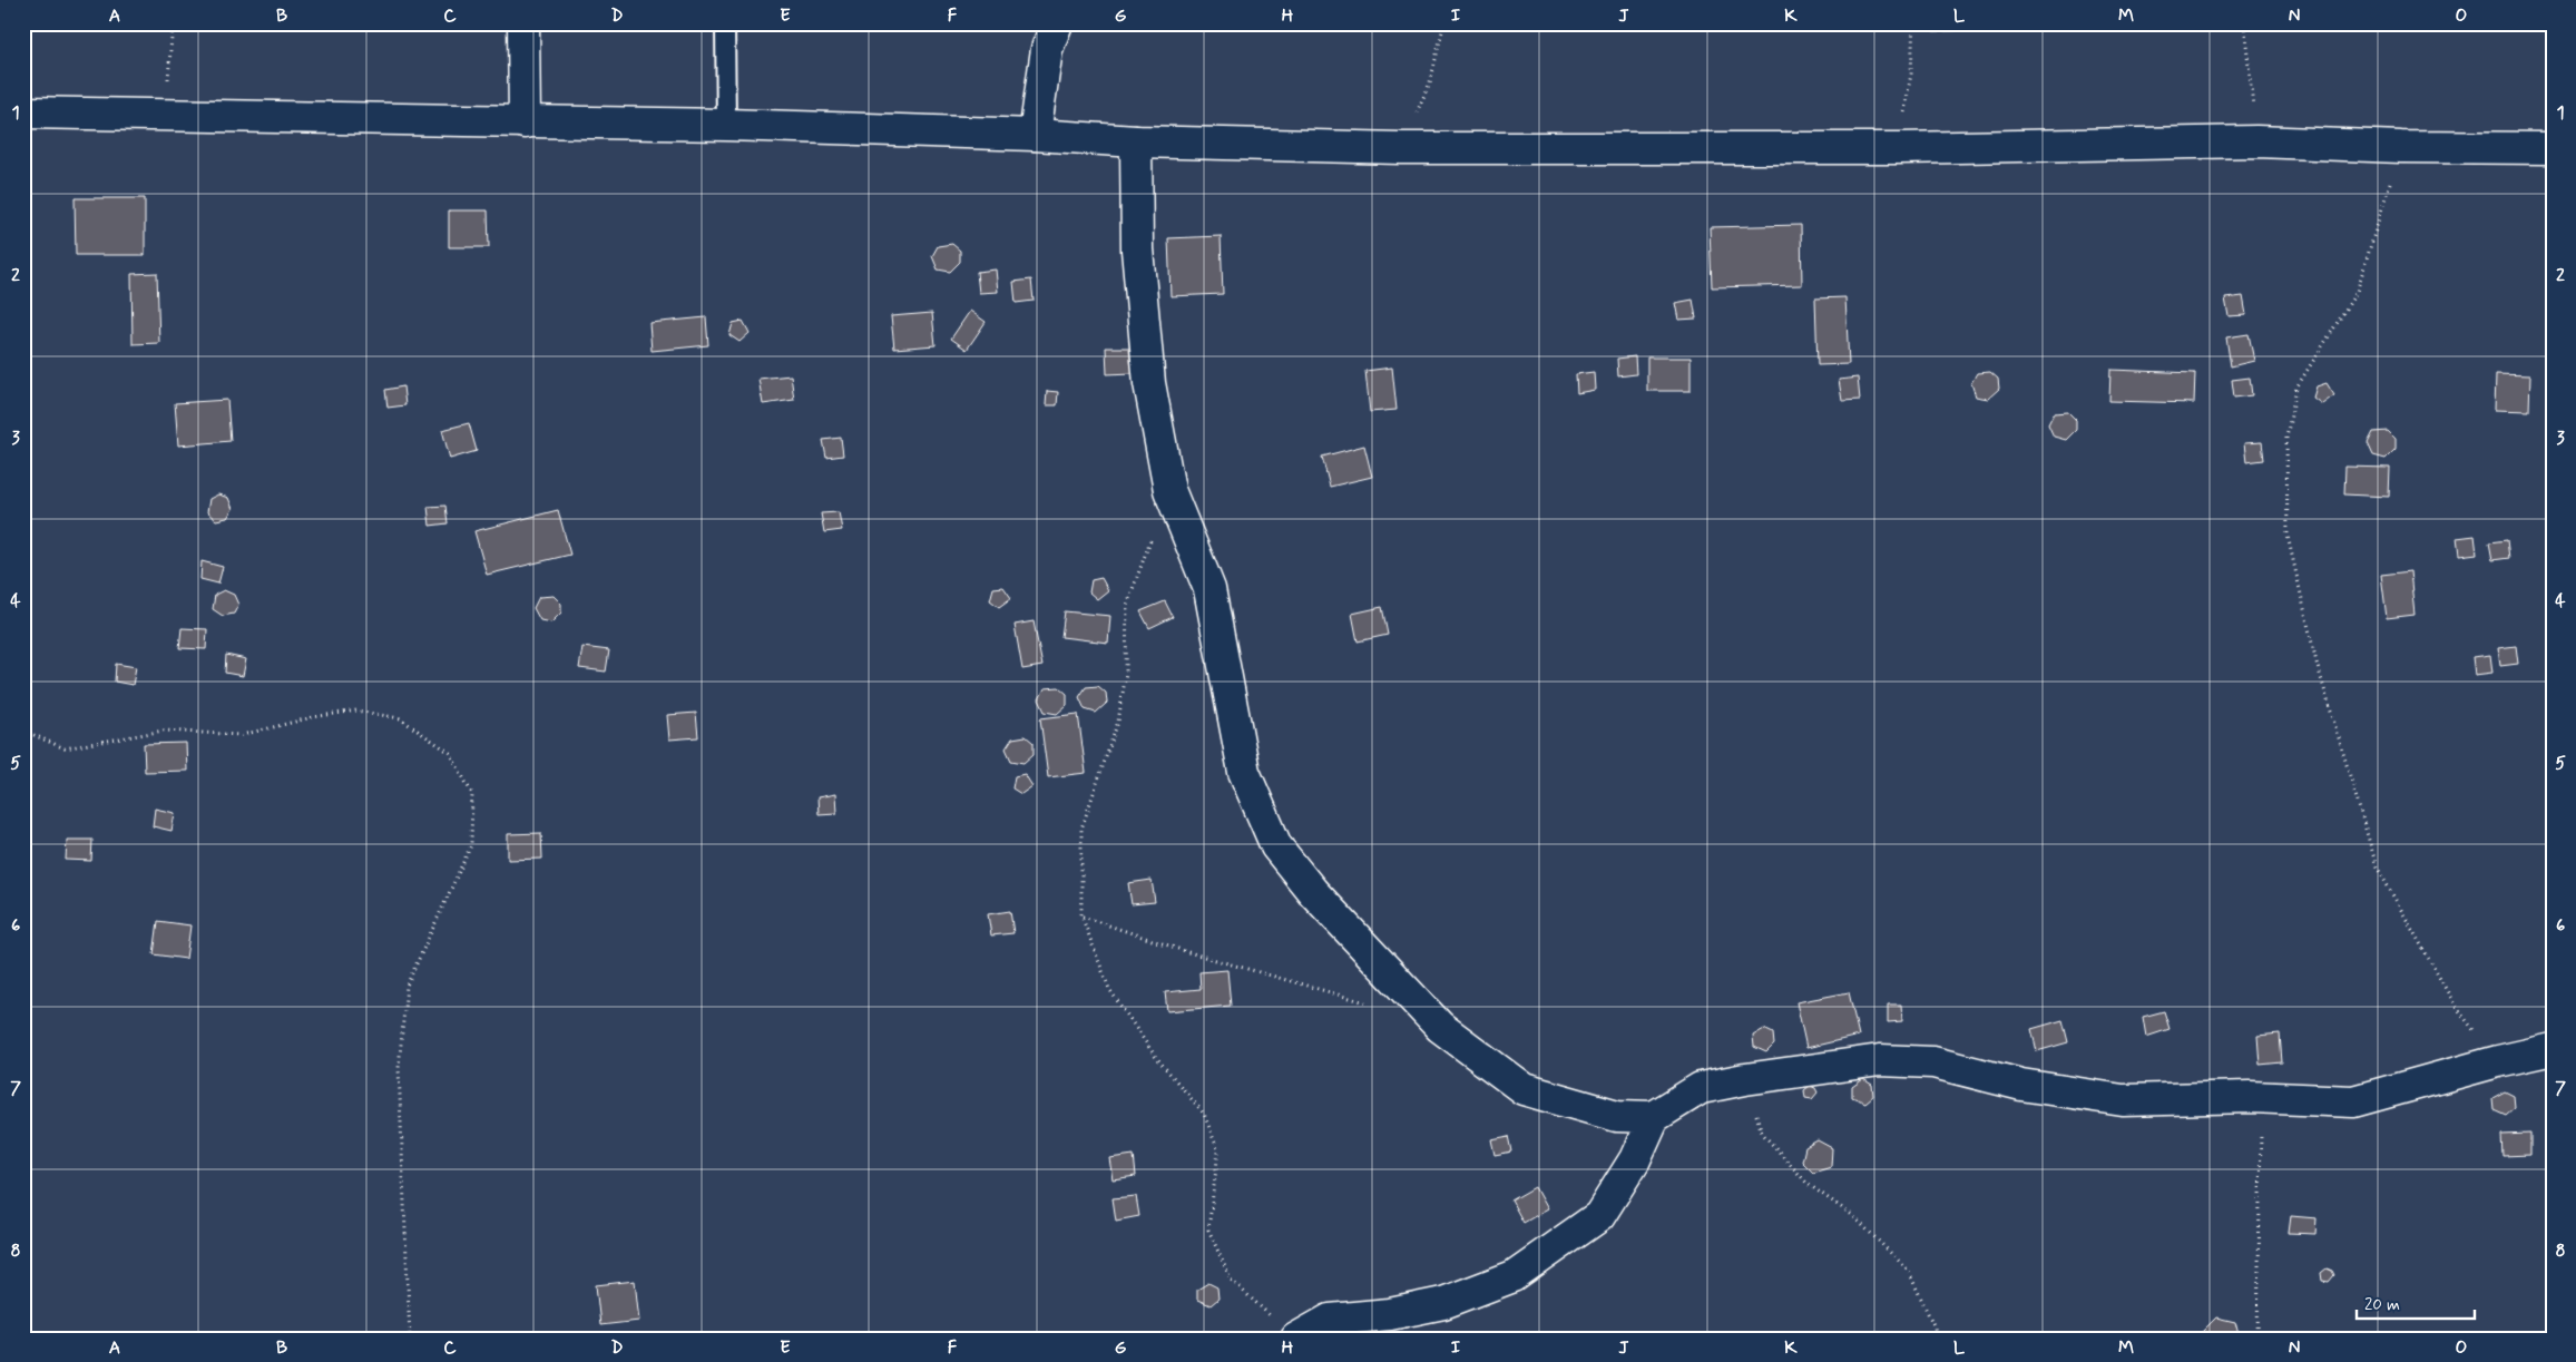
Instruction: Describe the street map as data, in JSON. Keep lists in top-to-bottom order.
{
  "scale_bar": "20 m",
  "grid": {
    "columns": [
      "A",
      "B",
      "C",
      "D",
      "E",
      "F",
      "G",
      "H",
      "I",
      "J",
      "K",
      "L",
      "M",
      "N",
      "O"
    ],
    "rows": [
      "1",
      "2",
      "3",
      "4",
      "5",
      "6",
      "7",
      "8"
    ]
  }
}
